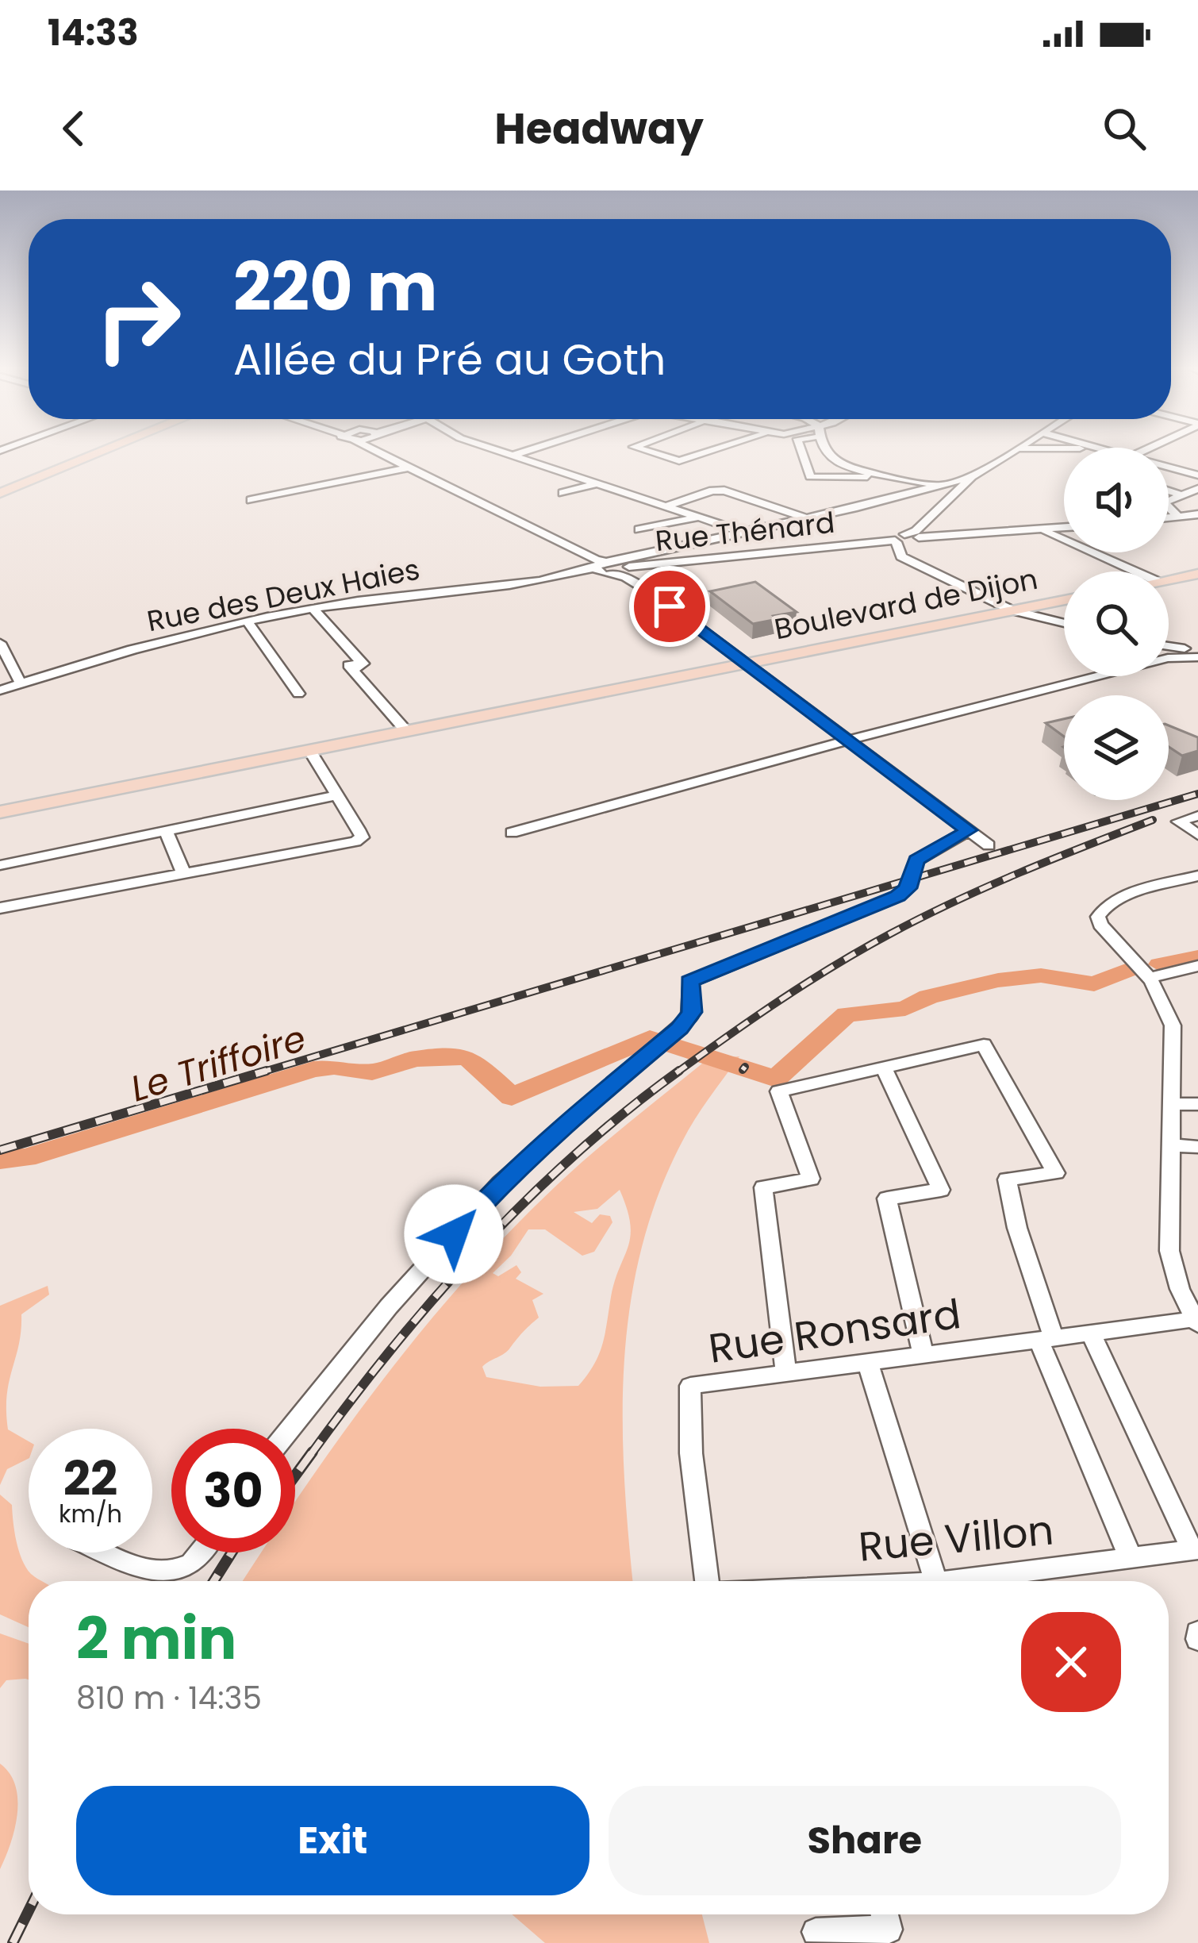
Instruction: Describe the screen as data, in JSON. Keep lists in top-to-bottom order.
{
  "streets": {
    "main road": ["Boulevard de Dijon"],
    "street": [
      "Rue Thénard",
      "Rue des Deux Haies",
      "Rue Ronsard",
      "Rue Villon"
    ]
  },
  "crossings": [
    ["Rue Thénard", "Rue des Deux Haies"]
  ],
  "water": ["Le Triffoire"],
  "page": {
    "status": "14:33",
    "header": "Headway",
    "turn": ["220 m", "Allée du Pré au Goth"],
    "speed": "22 km/h",
    "limit": "30",
    "heading": ["2 min", "810 m · 14:35"],
    "buttons": ["Exit", "Share"]
  }
}
